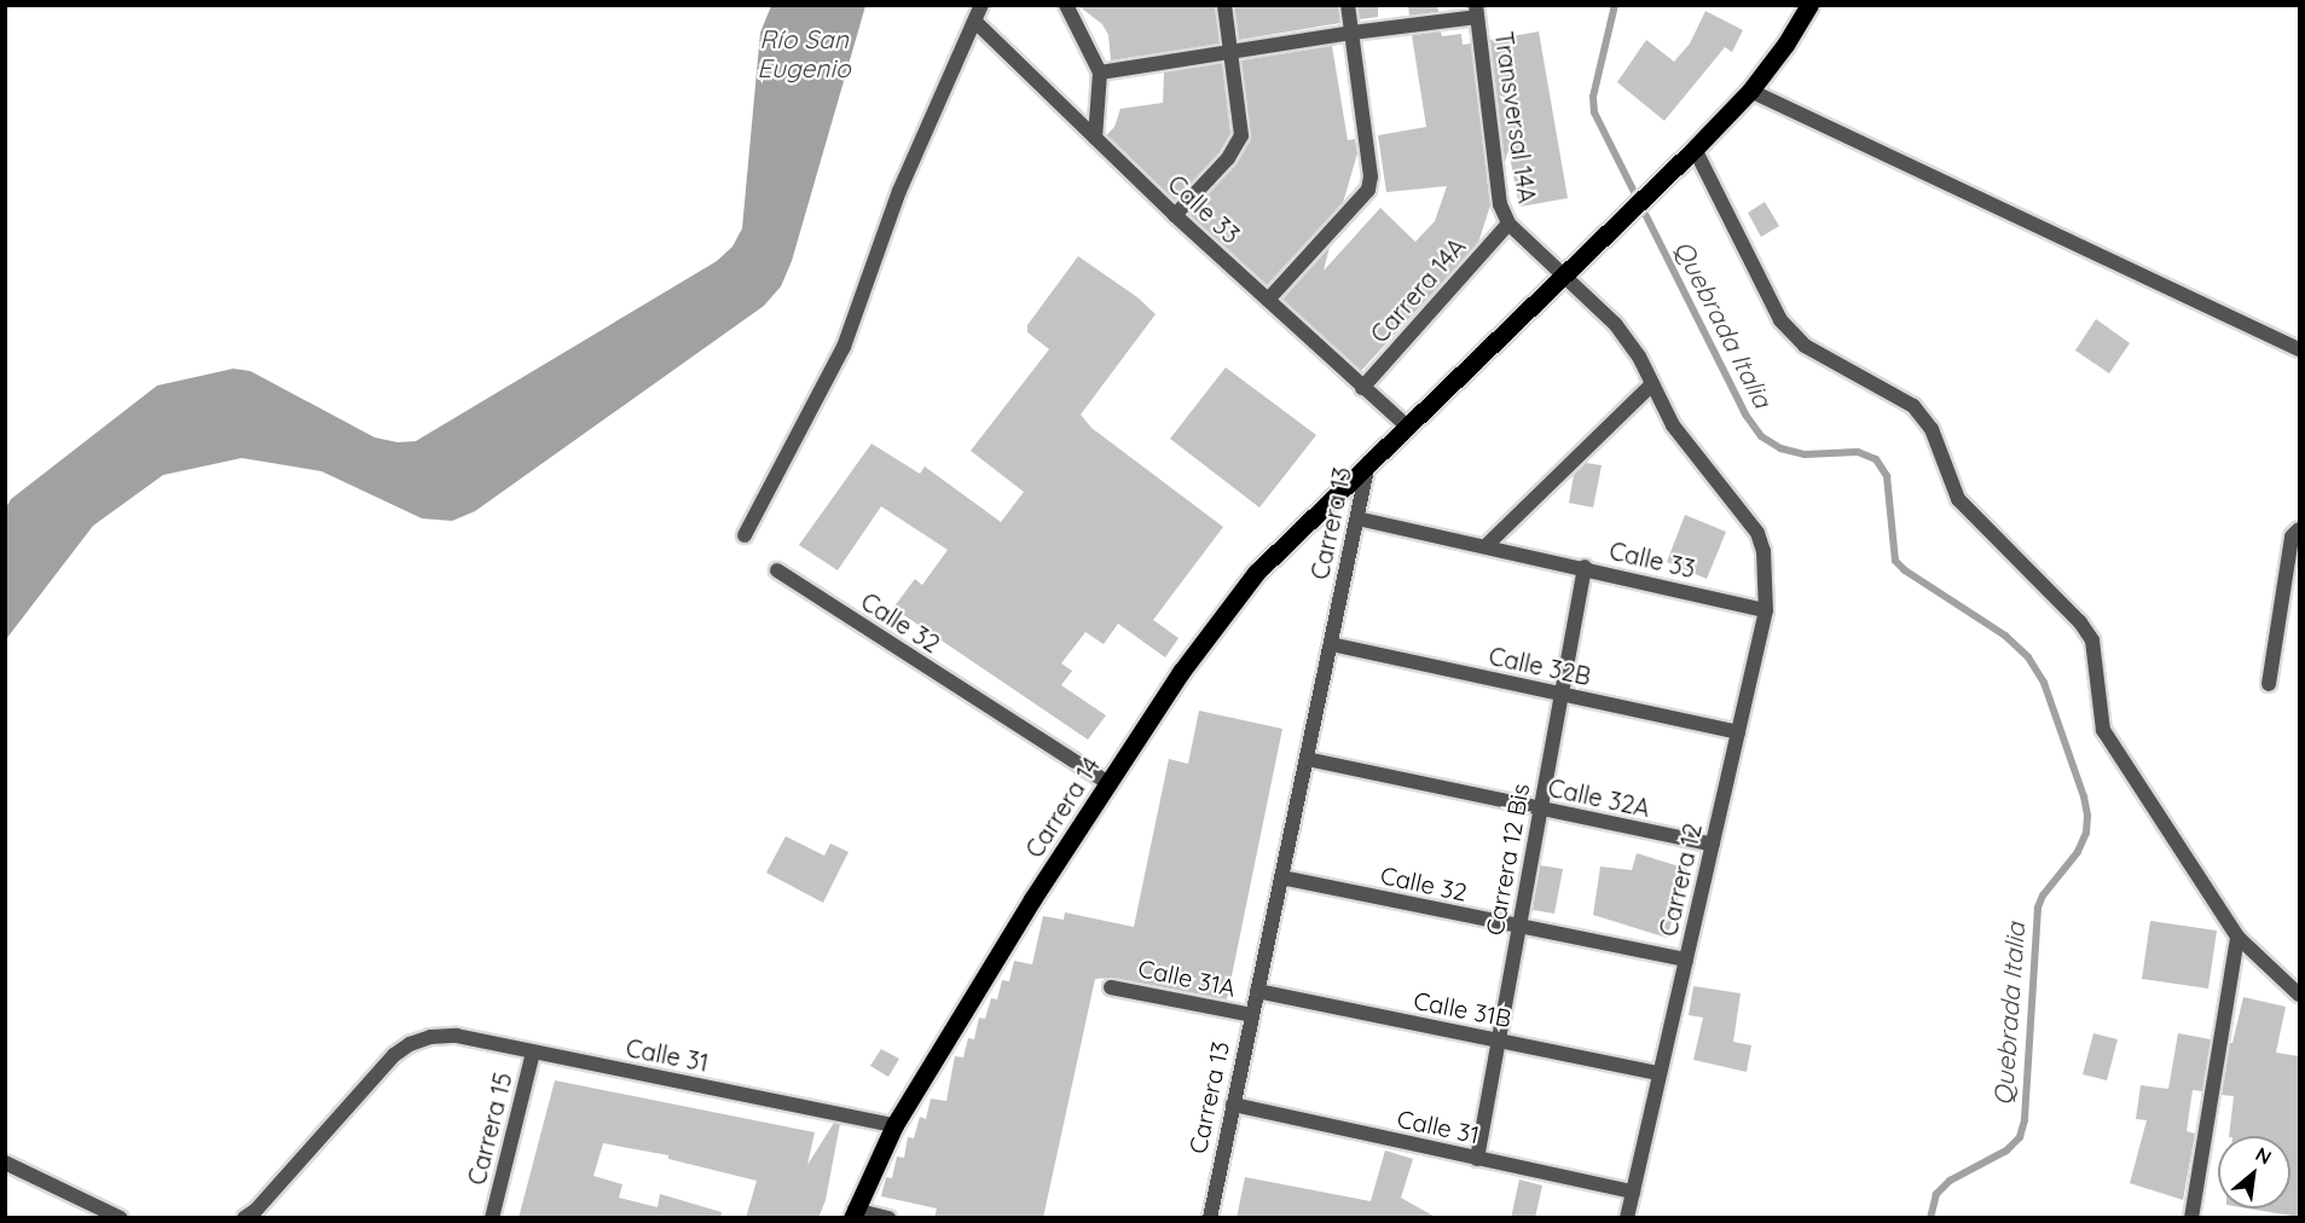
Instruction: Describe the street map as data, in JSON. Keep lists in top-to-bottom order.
{
  "streets": {
    "main road": ["Carrera 13", "Carrera 14"],
    "street": [
      "Transversal 14A",
      "Calle 33",
      "Carrera 14A",
      "Calle 32",
      "Calle 32B",
      "Calle 32A",
      "Carrera 12 Bis",
      "Carrera 12",
      "Calle 31A",
      "Calle 31B",
      "Calle 31",
      "Carrera 15"
    ]
  },
  "crossings": [
    ["Transversal 14A", "Carrera 14A"],
    ["Calle 33", "Carrera 14A"],
    ["Calle 33", "Carrera 13"],
    ["Calle 33", "Carrera 12 Bis"],
    ["Calle 33", "Carrera 12"],
    ["Carrera 13", "Calle 32"],
    ["Carrera 13", "Calle 32B"],
    ["Carrera 13", "Calle 32A"],
    ["Carrera 13", "Carrera 14"],
    ["Carrera 13", "Calle 31A"],
    ["Carrera 13", "Calle 31B"],
    ["Carrera 13", "Calle 31"],
    ["Calle 32", "Carrera 14"],
    ["Calle 32", "Carrera 12 Bis"],
    ["Calle 32", "Carrera 12"],
    ["Calle 32B", "Carrera 12 Bis"],
    ["Calle 32B", "Carrera 12"],
    ["Calle 32A", "Carrera 12 Bis"],
    ["Calle 32A", "Carrera 12"],
    ["Carrera 14", "Calle 31"],
    ["Carrera 12 Bis", "Calle 31B"],
    ["Carrera 12 Bis", "Calle 31"],
    ["Carrera 12", "Calle 31B"],
    ["Carrera 12", "Calle 31"],
    ["Calle 31", "Carrera 15"]
  ],
  "water": ["Río San Eugenio", "Quebrada Italia"],
  "north": "top right"
}
